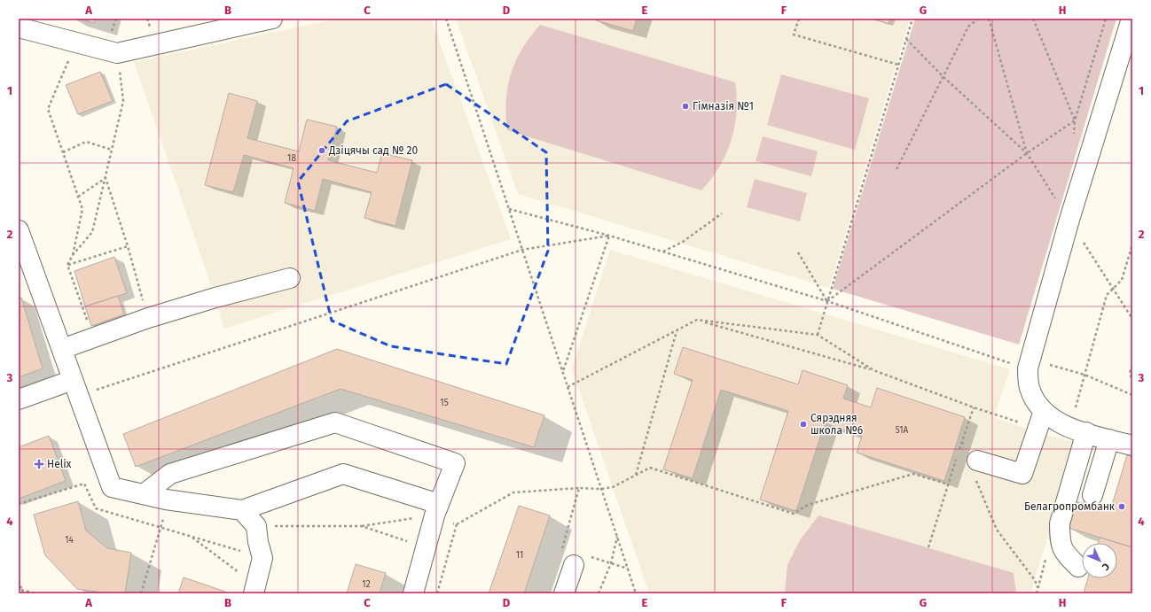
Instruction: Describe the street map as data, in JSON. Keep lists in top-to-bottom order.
{
  "places": {
    "other": [
      "Гімназія №1",
      "Дзіцячы сад № 20",
      "Сярэдняя школа №6",
      "Белагропромбанк"
    ],
    "health": ["Helix"]
  },
  "house_numbers": [
    "18",
    "15",
    "51А",
    "14",
    "11",
    "12"
  ],
  "north": "bottom right",
  "grid": {
    "columns": [
      "A",
      "B",
      "C",
      "D",
      "E",
      "F",
      "G",
      "H"
    ],
    "rows": [
      "1",
      "2",
      "3",
      "4"
    ]
  }
}
